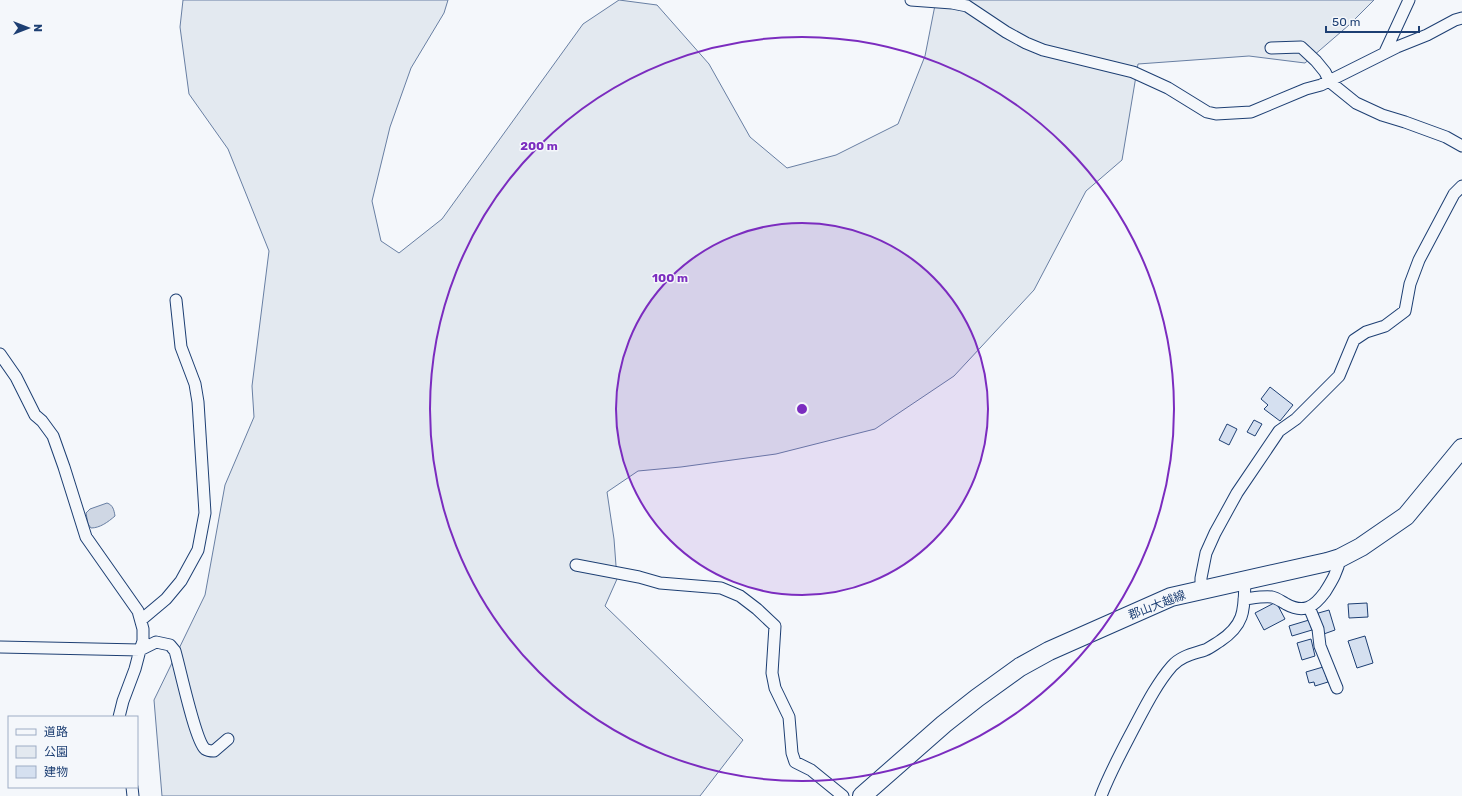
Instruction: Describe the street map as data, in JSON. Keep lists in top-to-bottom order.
{
  "streets": {
    "main road": ["郡山大越線"]
  },
  "legend": ["道路", "公園", "建物"],
  "scale_bar": "50 m",
  "north": "right",
  "rings": ["200 m", "100 m"]
}
